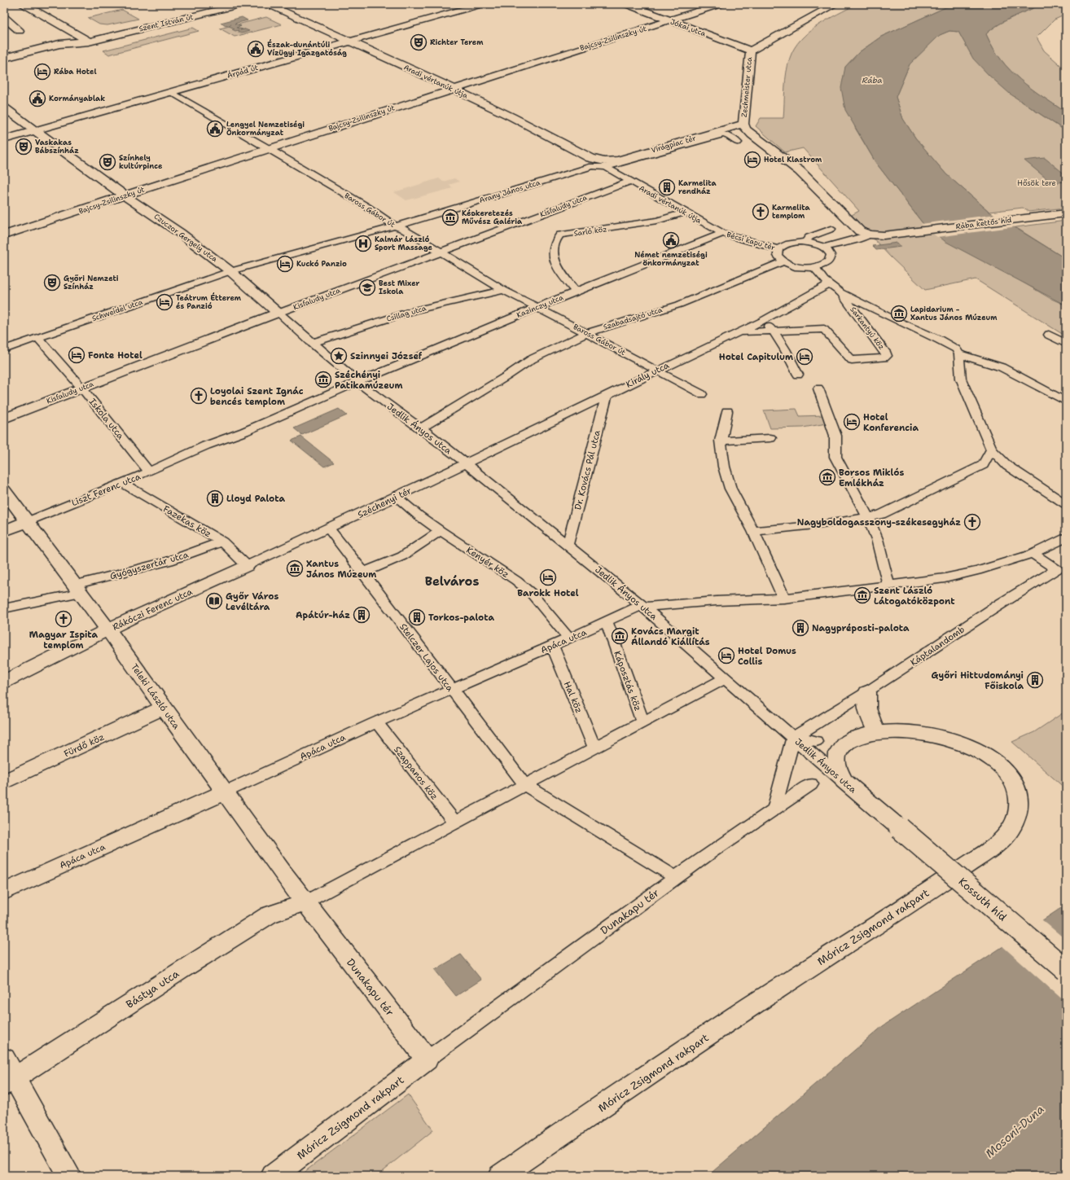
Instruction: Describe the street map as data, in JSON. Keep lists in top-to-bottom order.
{
  "streets": {
    "main road": ["Szent István út"],
    "street": [
      "Jókai utca",
      "Bajcsy-Zsilinszky út",
      "Árpád út",
      "Aradi vértanúk útja",
      "Zechmeister utca",
      "Virágpiac tér",
      "Arany János utca",
      "Kisfaludy utca",
      "Baross Gábor út",
      "Rába kettős híd",
      "Sarló köz",
      "Czuczor Gergely utca",
      "Bécsi kapu tér",
      "Kazinczy utca",
      "Schweidel utca",
      "Csillag utca",
      "Szabadsajtó utca",
      "Sarkantyú köz",
      "Király utca",
      "Iskola utca",
      "Jedlik Ányos utca",
      "Dr. Kovács Pál utca",
      "Liszt Ferenc utca",
      "Széchenyi tér",
      "Fazekas köz",
      "Kenyér köz",
      "Gyógyszertár utca",
      "Rákóczi Ferenc utca",
      "Apáca utca",
      "Káptalandomb",
      "Stelczer Lajos utca",
      "Káposztás köz",
      "Teleki László utca",
      "Hal köz",
      "Fürdő köz",
      "Szappanos köz",
      "Kossuth híd",
      "Dunakapu tér",
      "Móricz Zsigmond rakpart",
      "Bástya utca"
    ]
  },
  "crossings": [
    ["Jókai utca", "Bajcsy-Zsilinszky út"],
    ["Jókai utca", "Zechmeister utca"],
    ["Bajcsy-Zsilinszky út", "Aradi vértanúk útja"],
    ["Bajcsy-Zsilinszky út", "Baross Gábor út"],
    ["Bajcsy-Zsilinszky út", "Czuczor Gergely utca"],
    ["Árpád út", "Aradi vértanúk útja"],
    ["Árpád út", "Baross Gábor út"],
    ["Árpád út", "Czuczor Gergely utca"],
    ["Aradi vértanúk útja", "Virágpiac tér"],
    ["Aradi vértanúk útja", "Arany János utca"],
    ["Aradi vértanúk útja", "Kisfaludy utca"],
    ["Aradi vértanúk útja", "Sarló köz"],
    ["Aradi vértanúk útja", "Bécsi kapu tér"],
    ["Aradi vértanúk útja", "Kazinczy utca"],
    ["Zechmeister utca", "Virágpiac tér"],
    ["Zechmeister utca", "Rába kettős híd"],
    ["Virágpiac tér", "Arany János utca"],
    ["Arany János utca", "Baross Gábor út"],
    ["Arany János utca", "Czuczor Gergely utca"],
    ["Arany János utca", "Schweidel utca"],
    ["Kisfaludy utca", "Baross Gábor út"],
    ["Kisfaludy utca", "Czuczor Gergely utca"],
    ["Kisfaludy utca", "Iskola utca"],
    ["Baross Gábor út", "Kazinczy utca"],
    ["Baross Gábor út", "Csillag utca"],
    ["Baross Gábor út", "Szabadsajtó utca"],
    ["Baross Gábor út", "Király utca"],
    ["Sarló köz", "Kazinczy utca"],
    ["Czuczor Gergely utca", "Kazinczy utca"],
    ["Czuczor Gergely utca", "Schweidel utca"],
    ["Czuczor Gergely utca", "Csillag utca"],
    ["Czuczor Gergely utca", "Jedlik Ányos utca"],
    ["Czuczor Gergely utca", "Liszt Ferenc utca"],
    ["Bécsi kapu tér", "Kazinczy utca"],
    ["Bécsi kapu tér", "Szabadsajtó utca"],
    ["Kazinczy utca", "Jedlik Ányos utca"],
    ["Kazinczy utca", "Liszt Ferenc utca"],
    ["Schweidel utca", "Iskola utca"],
    ["Szabadsajtó utca", "Jedlik Ányos utca"],
    ["Király utca", "Jedlik Ányos utca"],
    ["Király utca", "Dr. Kovács Pál utca"],
    ["Király utca", "Széchenyi tér"],
    ["Iskola utca", "Liszt Ferenc utca"],
    ["Jedlik Ányos utca", "Dr. Kovács Pál utca"],
    ["Jedlik Ányos utca", "Liszt Ferenc utca"],
    ["Jedlik Ányos utca", "Széchenyi tér"],
    ["Jedlik Ányos utca", "Apáca utca"],
    ["Jedlik Ányos utca", "Káptalandomb"],
    ["Jedlik Ányos utca", "Kossuth híd"],
    ["Jedlik Ányos utca", "Móricz Zsigmond rakpart"],
    ["Liszt Ferenc utca", "Fazekas köz"],
    ["Liszt Ferenc utca", "Teleki László utca"],
    ["Széchenyi tér", "Kenyér köz"],
    ["Széchenyi tér", "Rákóczi Ferenc utca"],
    ["Széchenyi tér", "Stelczer Lajos utca"],
    ["Fazekas köz", "Gyógyszertár utca"],
    ["Fazekas köz", "Rákóczi Ferenc utca"],
    ["Kenyér köz", "Apáca utca"],
    ["Gyógyszertár utca", "Teleki László utca"],
    ["Rákóczi Ferenc utca", "Teleki László utca"],
    ["Apáca utca", "Stelczer Lajos utca"],
    ["Apáca utca", "Káposztás köz"],
    ["Apáca utca", "Teleki László utca"],
    ["Apáca utca", "Hal köz"],
    ["Apáca utca", "Szappanos köz"],
    ["Teleki László utca", "Fürdő köz"],
    ["Teleki László utca", "Dunakapu tér"],
    ["Teleki László utca", "Bástya utca"],
    ["Dunakapu tér", "Móricz Zsigmond rakpart"],
    ["Dunakapu tér", "Bástya utca"]
  ],
  "districts": ["Belváros"],
  "water": ["Rába", "Mosoni-Duna"],
  "parks": ["Hősök tere"],
  "places": {
    "theatre": [
      "Richter Terem",
      "Vaskakas Bábszínház",
      "Színhely kultúrpince",
      "Győri Nemzeti Színház"
    ],
    "public building": [
      "Észak-dunántúli Vízügyi Igazgatóság",
      "Kormányablak",
      "Lengyel Nemzetiségi Önkormányzat",
      "Német nemzetiségi önkormányzat"
    ],
    "hotel": [
      "Rába Hotel",
      "Hotel Klastrom",
      "Kuckó Panzio",
      "Teátrum Étterem és Panzió",
      "Fonte Hotel",
      "Hotel Capitulum",
      "Hotel Konferencia",
      "Barokk Hotel",
      "Hotel Domus Collis"
    ],
    "building": [
      "Karmelita rendház",
      "Lloyd Palota",
      "Apátúr-ház",
      "Torkos-palota",
      "Nagypréposti-palota",
      "Győri Hittudományi Főiskola"
    ],
    "church": [
      "Karmelita templom",
      "Loyolai Szent Ignác bencés templom",
      "Nagyboldogasszony-székesegyház",
      "Magyar Ispita templom"
    ],
    "museum": [
      "Képkeretezés Művész Galéria",
      "Lapidarium - Xantus János Múzeum",
      "Széchényi Patikamúzeum",
      "Borsos Miklós Emlékház",
      "Xantus János Múzeum",
      "Szent László Látogatóközpont",
      "Kovács Margit Állandó Kiállítás"
    ],
    "hospital": ["Kalmár László Sport Massage"],
    "school or university": ["Best Mixer Iskola"],
    "place": ["Szinnyei József"],
    "library": ["Győr Város Levéltára"]
  }
}
